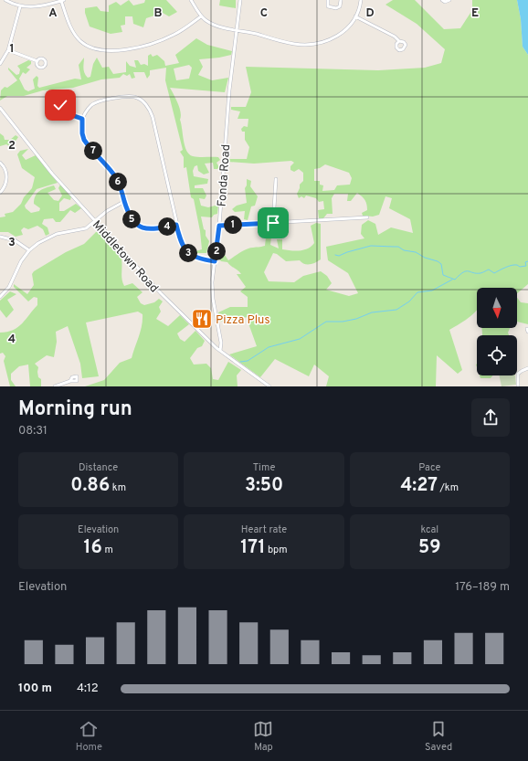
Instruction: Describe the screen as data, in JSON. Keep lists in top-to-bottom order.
{
  "streets": {
    "street": ["Fonda Road", "Middletown Road"]
  },
  "crossings": [
    ["Fonda Road", "Middletown Road"]
  ],
  "places": {
    "restaurant": ["Pizza Plus"]
  },
  "north": "bottom",
  "page": {
    "pins": [
      "7",
      "6",
      "5",
      "1",
      "4",
      "2",
      "3"
    ],
    "heading": ["Morning run", "08:31"],
    "stats": [
      ["Distance", "0.86 km"],
      ["Time", "3:50"],
      ["Pace", "4:27 /km"],
      ["Elevation", "16 m"],
      ["Heart rate", "171 bpm"],
      ["kcal", "59"]
    ],
    "chart": ["Elevation", "176–189 m"],
    "list": [
      {
        "name": "100 m",
        "note": "4:12"
      }
    ],
    "tabs": ["Home", "Map", "Saved"]
  },
  "grid": {
    "columns": [
      "A",
      "B",
      "C",
      "D",
      "E"
    ],
    "rows": [
      "1",
      "2",
      "3",
      "4"
    ]
  }
}
